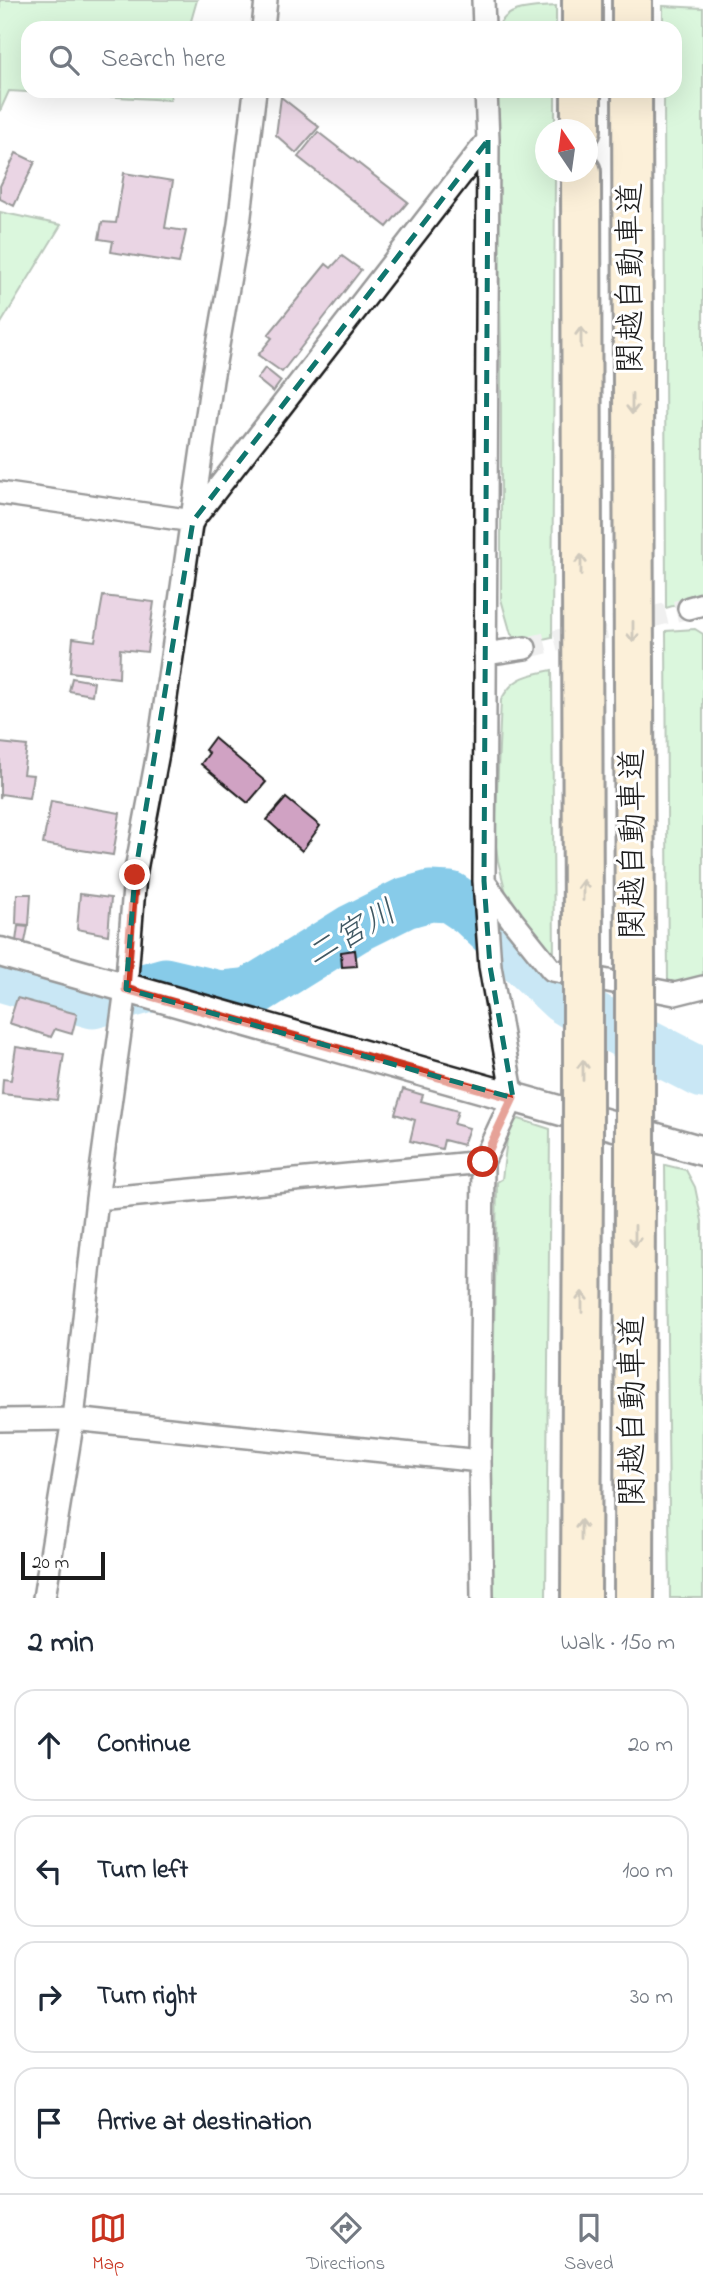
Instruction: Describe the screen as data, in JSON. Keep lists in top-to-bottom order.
{
  "streets": {
    "highway": ["関越自動車道"]
  },
  "water": ["二宮川"],
  "scale_bar": "20 m",
  "north": "top",
  "page": {
    "search": "Search here",
    "scale": "20 m",
    "heading": ["2 min", "Walk · 150 m"],
    "list": [
      ["Continue", "20 m"],
      ["Turn left", "100 m"],
      ["Turn right", "30 m"],
      "Arrive at destination"
    ],
    "nav": ["Map", "Directions", "Saved"]
  }
}
